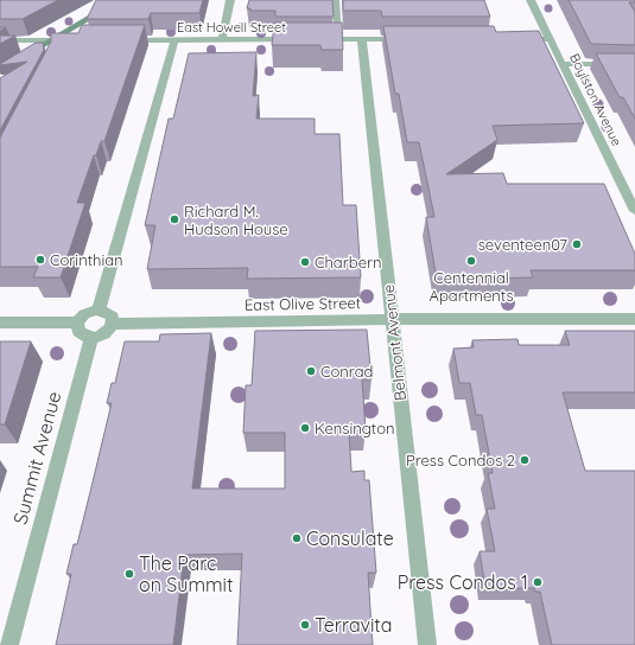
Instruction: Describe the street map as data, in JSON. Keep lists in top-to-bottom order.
{
  "streets": {
    "street": [
      "East Howell Street",
      "Boylston Avenue",
      "East Olive Street",
      "Belmont Avenue",
      "Summit Avenue"
    ]
  },
  "crossings": [
    ["East Howell Street", "Belmont Avenue"],
    ["East Olive Street", "Belmont Avenue"],
    ["East Olive Street", "Summit Avenue"]
  ],
  "places": [
    "Richard M. Hudson House",
    "seventeen07",
    "Corinthian",
    "Centennial Apartments",
    "Charbern",
    "Conrad",
    "Kensington",
    "Press Condos 2",
    "Consulate",
    "The Parc on Summit",
    "Press Condos 1",
    "Terravita"
  ]
}
